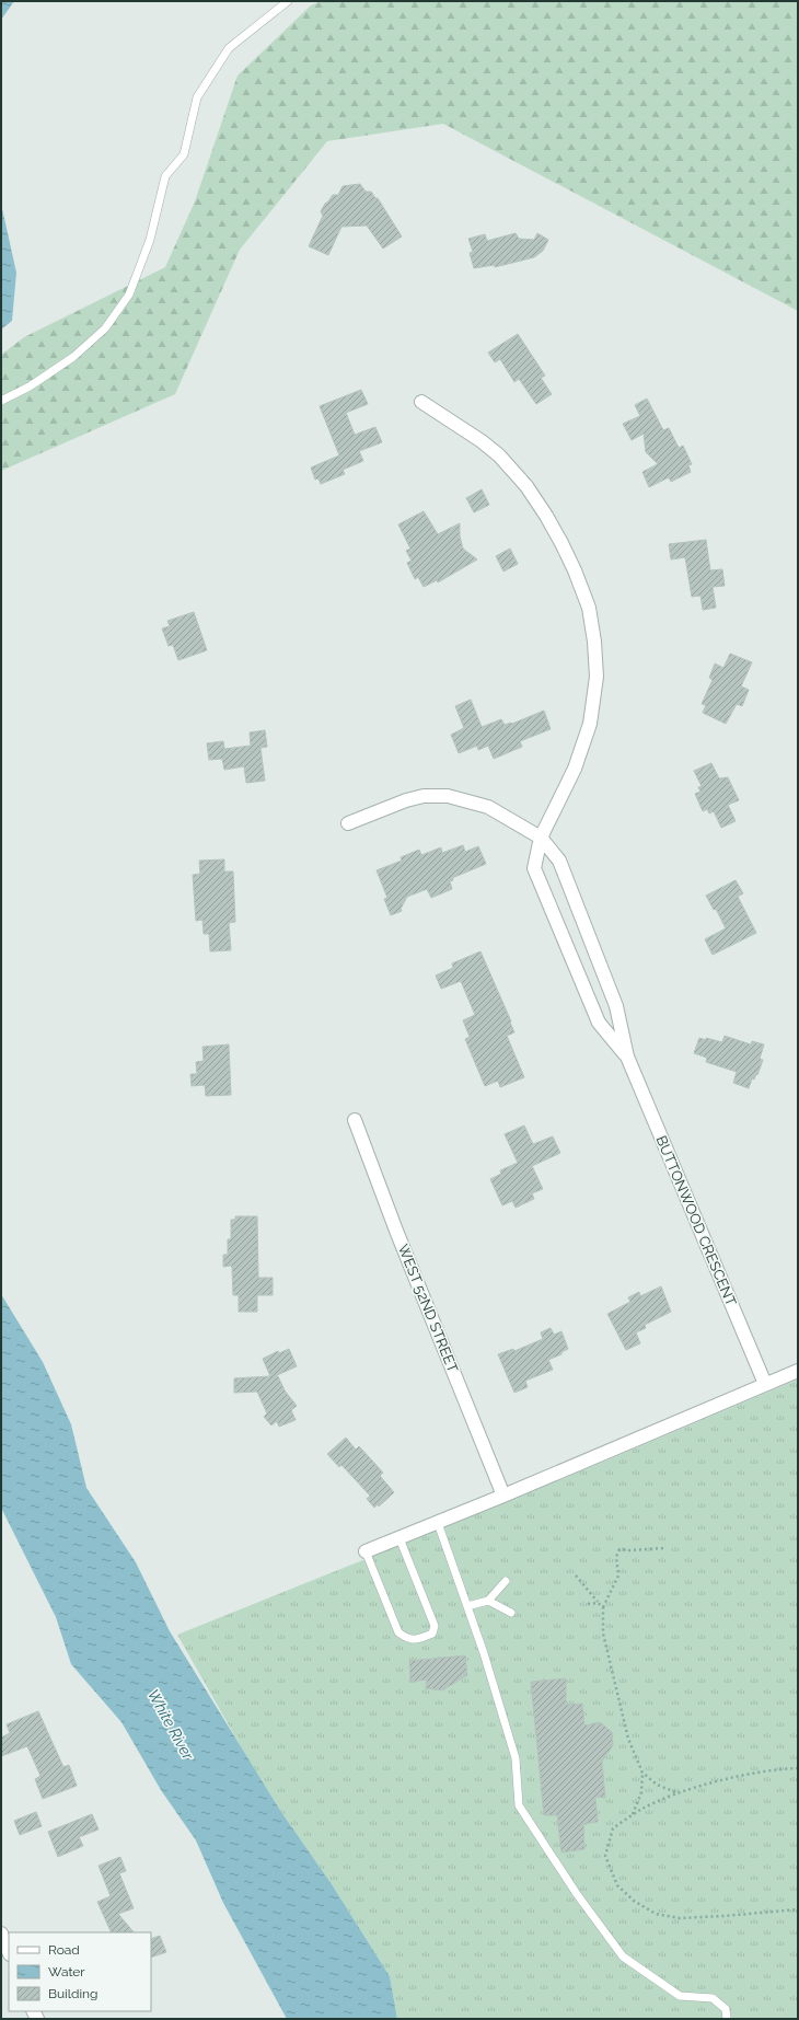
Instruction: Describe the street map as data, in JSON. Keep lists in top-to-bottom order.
{
  "streets": {
    "street": ["BUTTONWOOD CRESCENT", "WEST 52ND STREET"]
  },
  "water": ["White River"],
  "legend": ["Road", "Water", "Building"]
}
